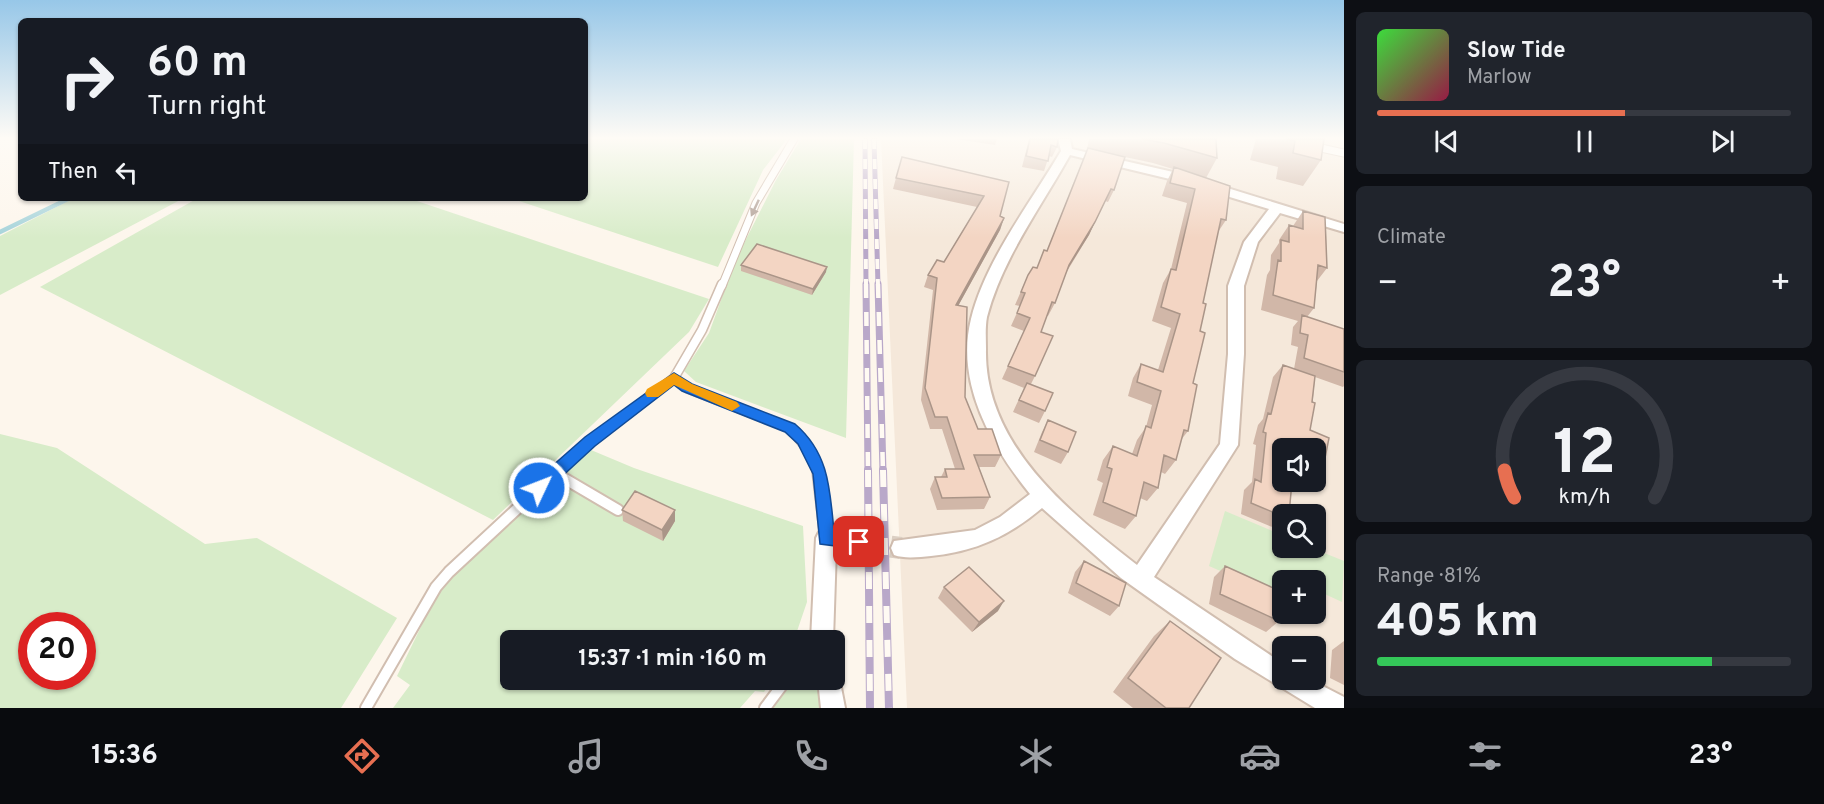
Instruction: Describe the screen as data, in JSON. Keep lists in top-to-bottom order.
{
  "page": {
    "turn": ["60 m", "Turn right"],
    "song": ["Slow Tide", "Marlow"],
    "then": "Then",
    "tile": [
      "Climate",
      ["Range · 81%", "405 km"]
    ],
    "heat": ["−", "23°", "+"],
    "map_buttons": ["+", "−"],
    "limit": "20",
    "trip": "15:37 · 1 min · 160 m",
    "tabs": ["15:36", "23°"],
    "gauge": ["12", "km/h"]
  }
}
